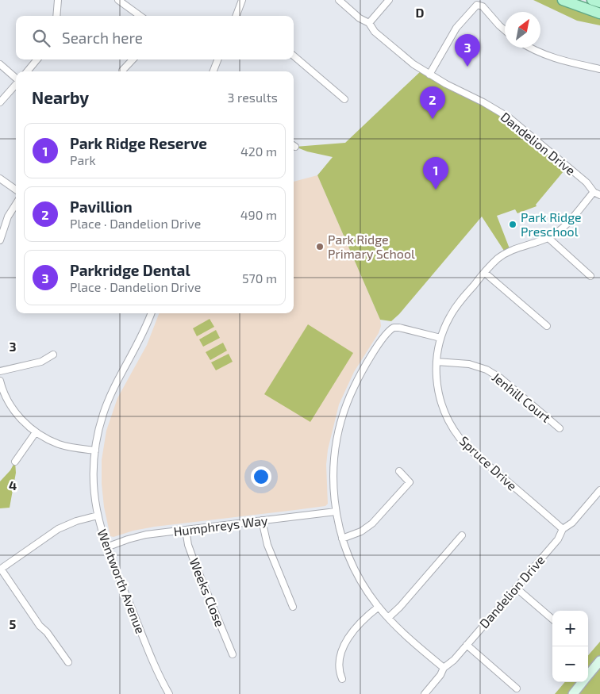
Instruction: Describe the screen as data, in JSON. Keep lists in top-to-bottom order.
{
  "streets": {
    "street": [
      "Dandelion Drive",
      "Jenhill Court",
      "Spruce Drive",
      "Humphreys Way",
      "Wentworth Avenue",
      "Weeks Close"
    ]
  },
  "crossings": [
    ["Dandelion Drive", "Spruce Drive"],
    ["Jenhill Court", "Spruce Drive"],
    ["Humphreys Way", "Wentworth Avenue"],
    ["Humphreys Way", "Weeks Close"]
  ],
  "places": ["Park Ridge Preschool", "Park Ridge Primary School"],
  "north": "top right",
  "page": {
    "search": "Search here",
    "pins": ["3", "2", "1"],
    "heading": ["Nearby", "3 results"],
    "list": [
      {
        "mark": "1",
        "name": "Park Ridge Reserve",
        "note": "Park",
        "value": "420 m"
      },
      {
        "mark": "2",
        "name": "Pavillion",
        "note": "Place · Dandelion Drive",
        "value": "490 m"
      },
      {
        "mark": "3",
        "name": "Parkridge Dental",
        "note": "Place · Dandelion Drive",
        "value": "570 m"
      }
    ],
    "map_buttons": ["+", "−"]
  },
  "grid": {
    "columns": ["D"],
    "rows": ["3", "4", "5"]
  }
}
